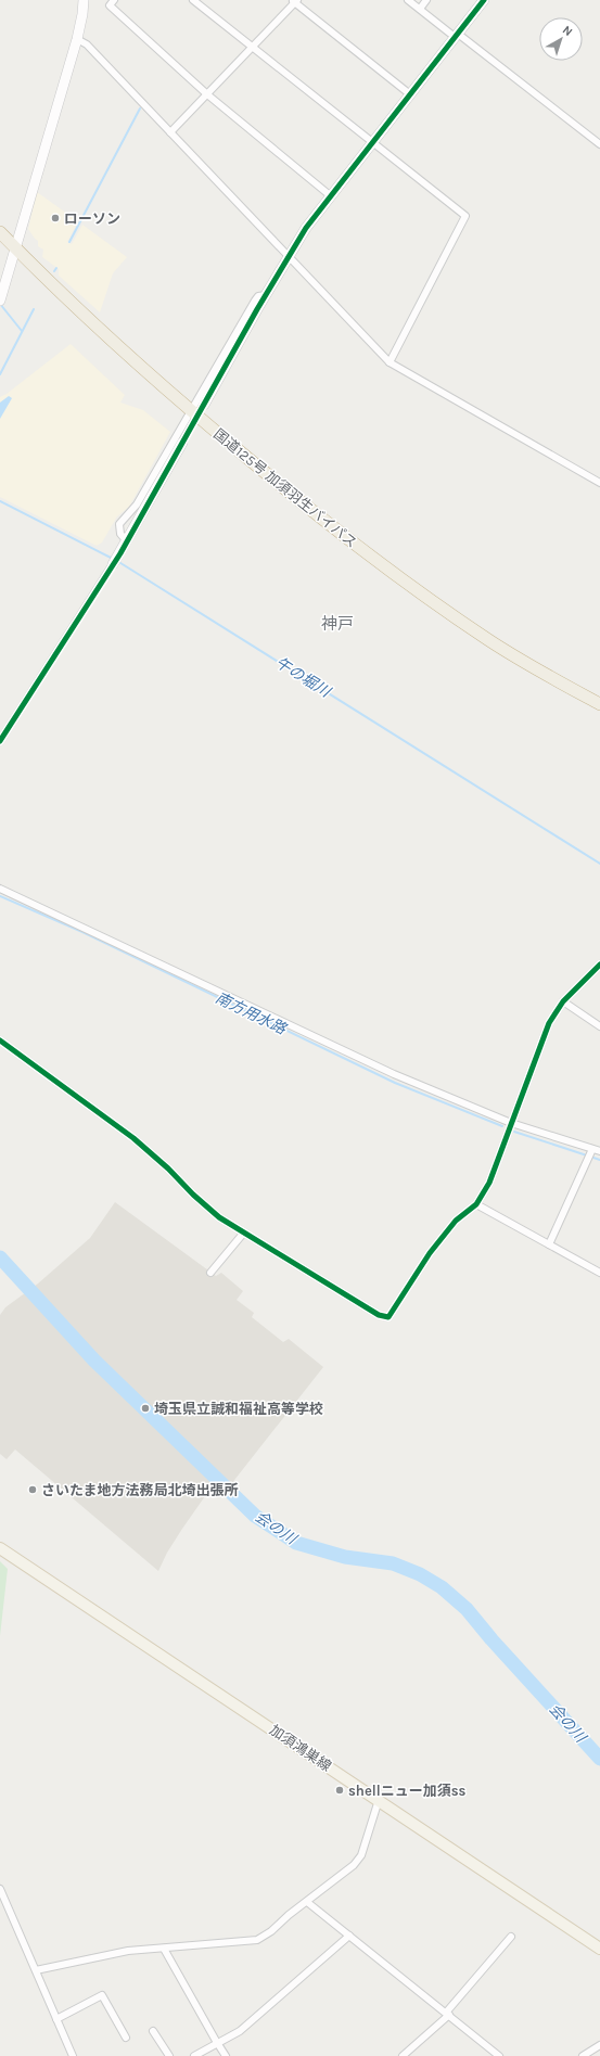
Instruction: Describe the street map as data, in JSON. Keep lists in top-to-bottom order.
{
  "streets": {
    "highway": ["国道125号 加須羽生バイパス"],
    "main road": ["加須鴻巣線"]
  },
  "districts": ["神戸"],
  "water": ["午の堀川", "南方用水路", "会の川"],
  "places": [
    "ローソン",
    "埼玉県立誠和福祉高等学校",
    "さいたま地方法務局北埼出張所",
    "shellニュー加須ss"
  ],
  "north": "top right"
}
